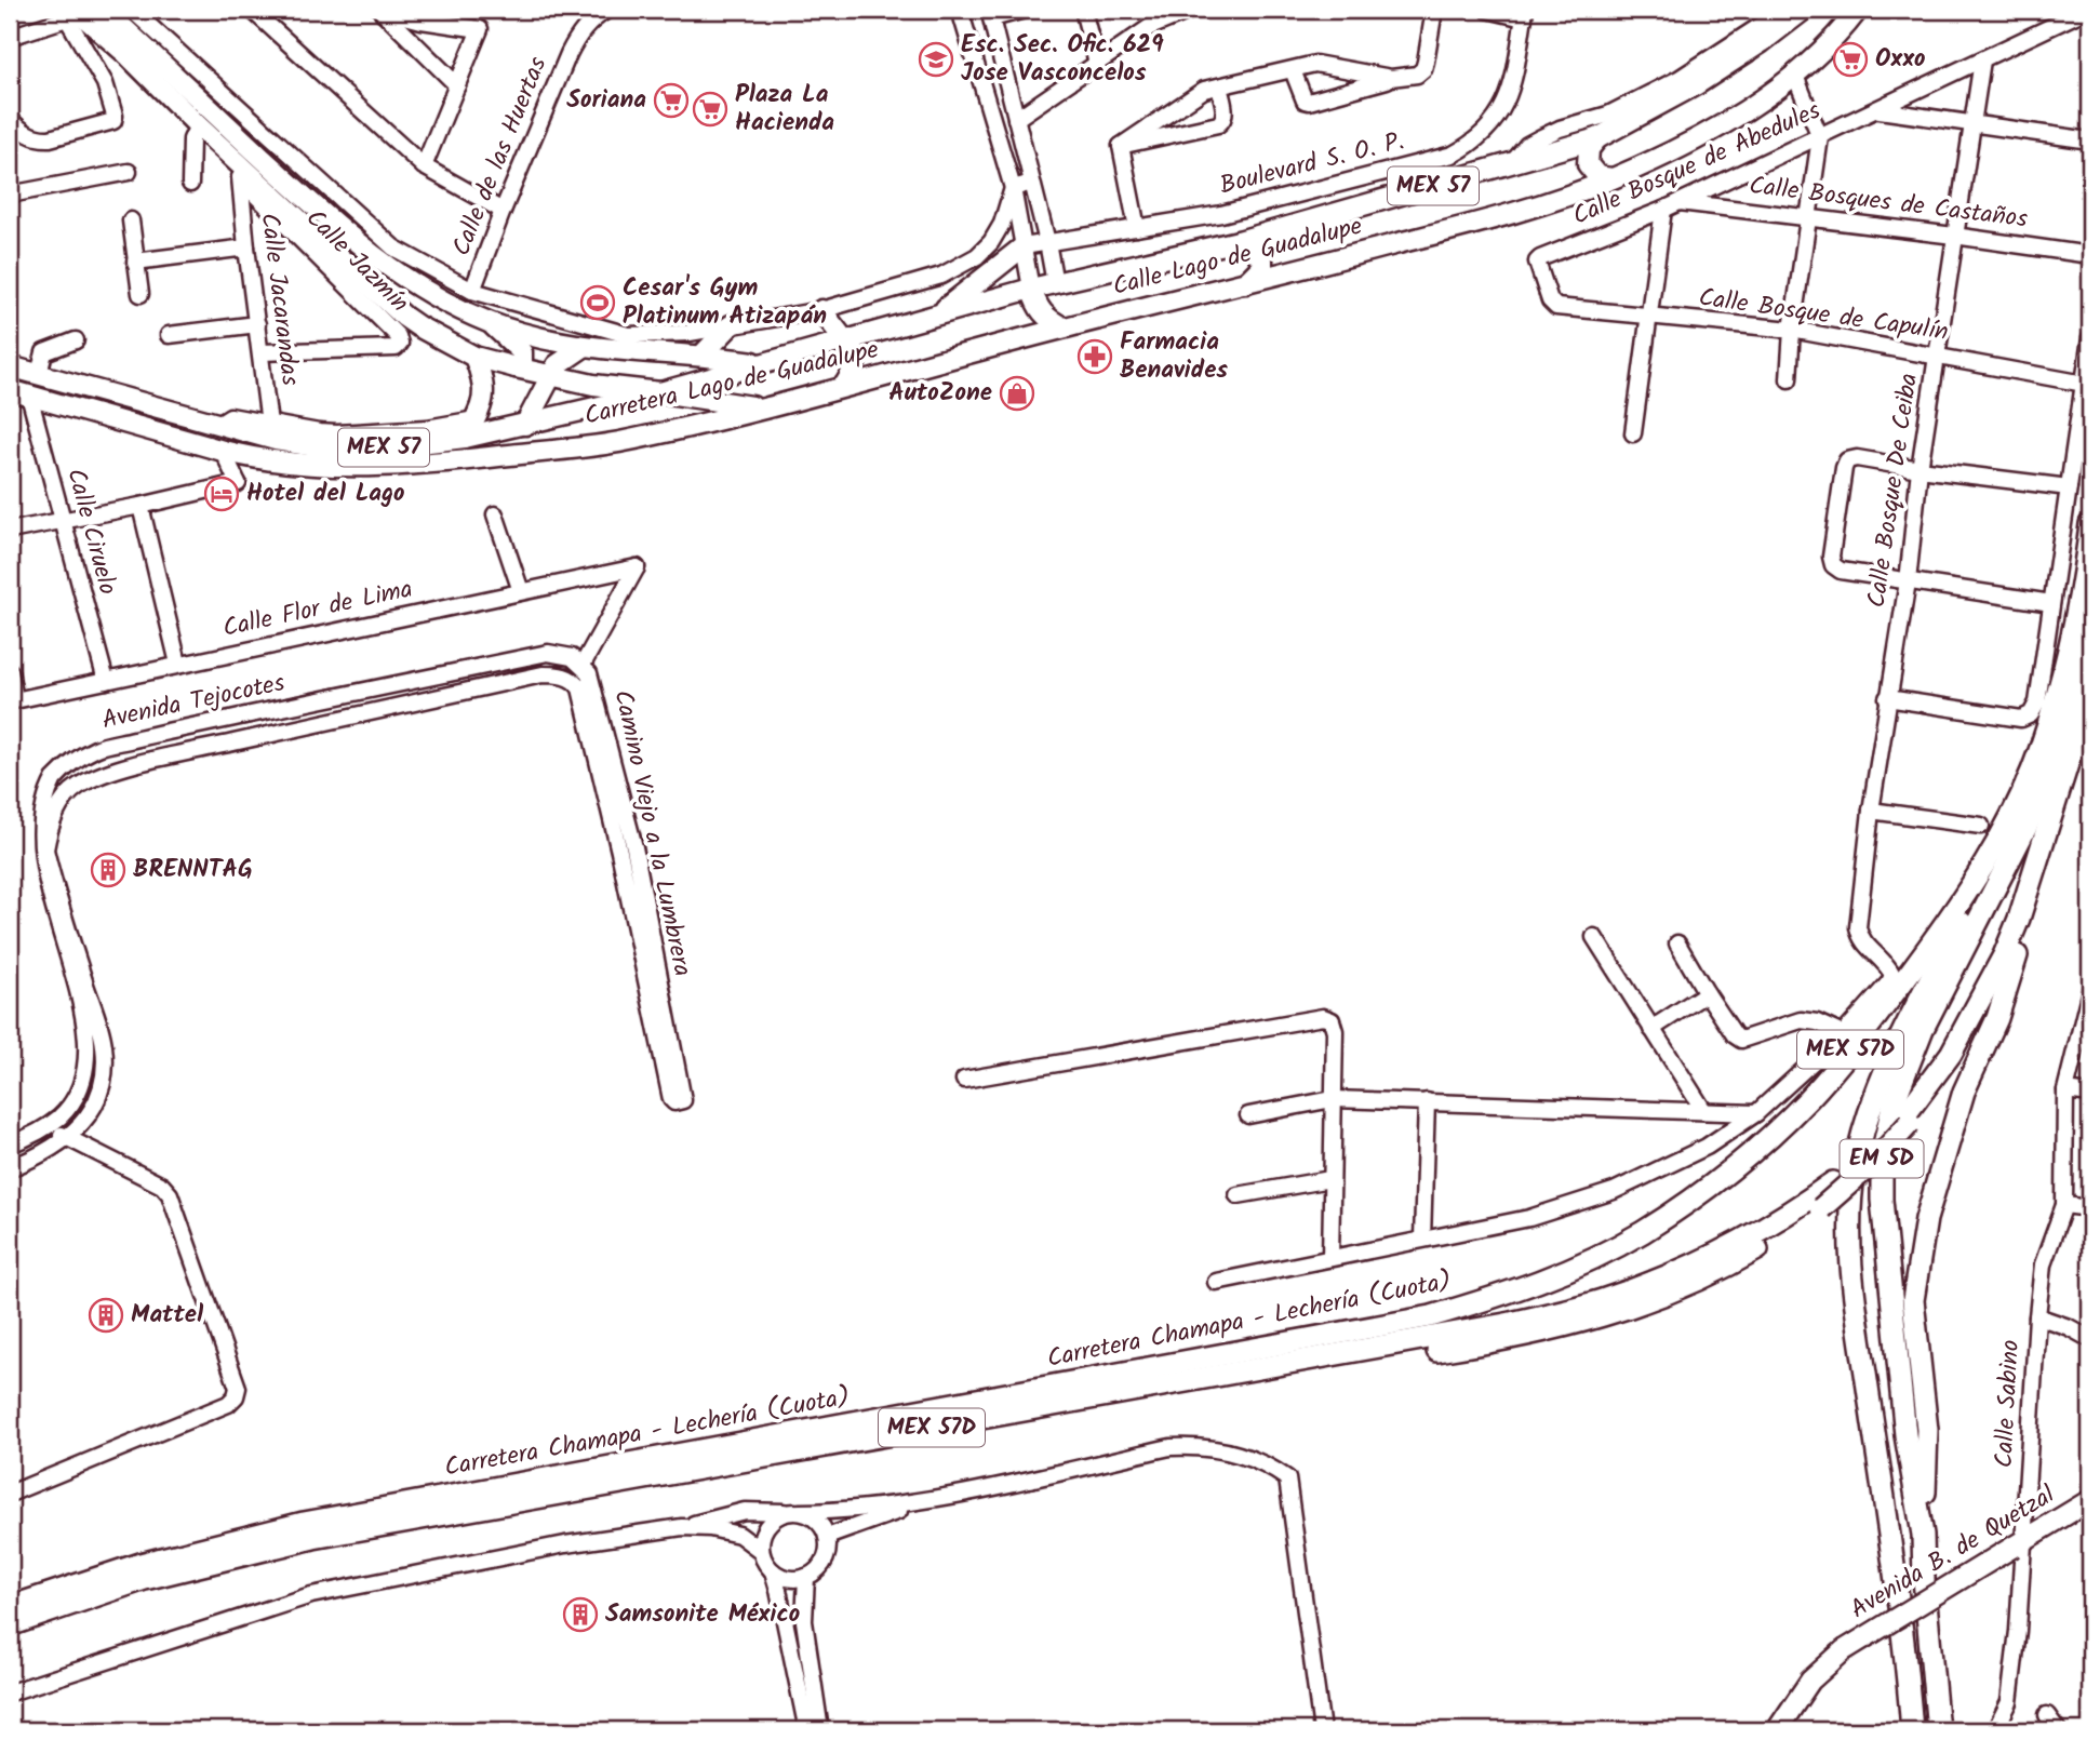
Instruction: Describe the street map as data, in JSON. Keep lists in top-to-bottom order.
{
  "streets": {
    "highway": ["MEX 57D", "EM 5D", "Carretera Chamapa - Lechería (Cuota)"],
    "main road": [
      "MEX 57",
      "Calle Lago de Guadalupe",
      "Carretera Lago de Guadalupe",
      "Avenida B. de Quetzal"
    ],
    "street": [
      "Calle de las Huertas",
      "Boulevard S. O. P.",
      "Calle Bosque de Abedules",
      "Calle Bosques de Castaños",
      "Calle Jazmín",
      "Calle Jacarandas",
      "Calle Bosque de Capulín",
      "Calle Bosque De Ceiba",
      "Calle Ciruelo",
      "Calle Flor de Lima",
      "Avenida Tejocotes",
      "Camino Viejo a la Lumbrera",
      "Calle Sabino"
    ]
  },
  "crossings": [
    ["Calle Bosque de Abedules", "Calle Bosques de Castaños"],
    ["Calle Bosque de Abedules", "Calle Bosque de Capulín"],
    ["Calle Bosque de Abedules", "Calle Bosque De Ceiba"],
    ["Calle Bosques de Castaños", "Calle Bosque De Ceiba"],
    ["Calle Lago de Guadalupe", "Carretera Lago de Guadalupe"],
    ["Calle Jazmín", "Calle Jacarandas"],
    ["Calle Bosque de Capulín", "Calle Bosque De Ceiba"],
    ["Carretera Lago de Guadalupe", "Calle Ciruelo"],
    ["Calle Ciruelo", "Calle Flor de Lima"],
    ["Calle Flor de Lima", "Avenida Tejocotes"],
    ["Calle Flor de Lima", "Camino Viejo a la Lumbrera"],
    ["Avenida Tejocotes", "Camino Viejo a la Lumbrera"],
    ["EM 5D", "Carretera Chamapa - Lechería (Cuota)"],
    ["Calle Sabino", "Avenida B. de Quetzal"]
  ],
  "places": {
    "school or university": ["Esc. Sec. Ofic. 629 Jose Vasconcelos"],
    "supermarket": ["Oxxo", "Soriana", "Plaza La Hacienda"],
    "sports": ["Cesar's Gym Platinum Atizapán"],
    "pharmacy": ["Farmacia Benavides"],
    "shop": ["AutoZone"],
    "hotel": ["Hotel del Lago"],
    "building": ["BRENNTAG", "Mattel", "Samsonite México"]
  }
}
